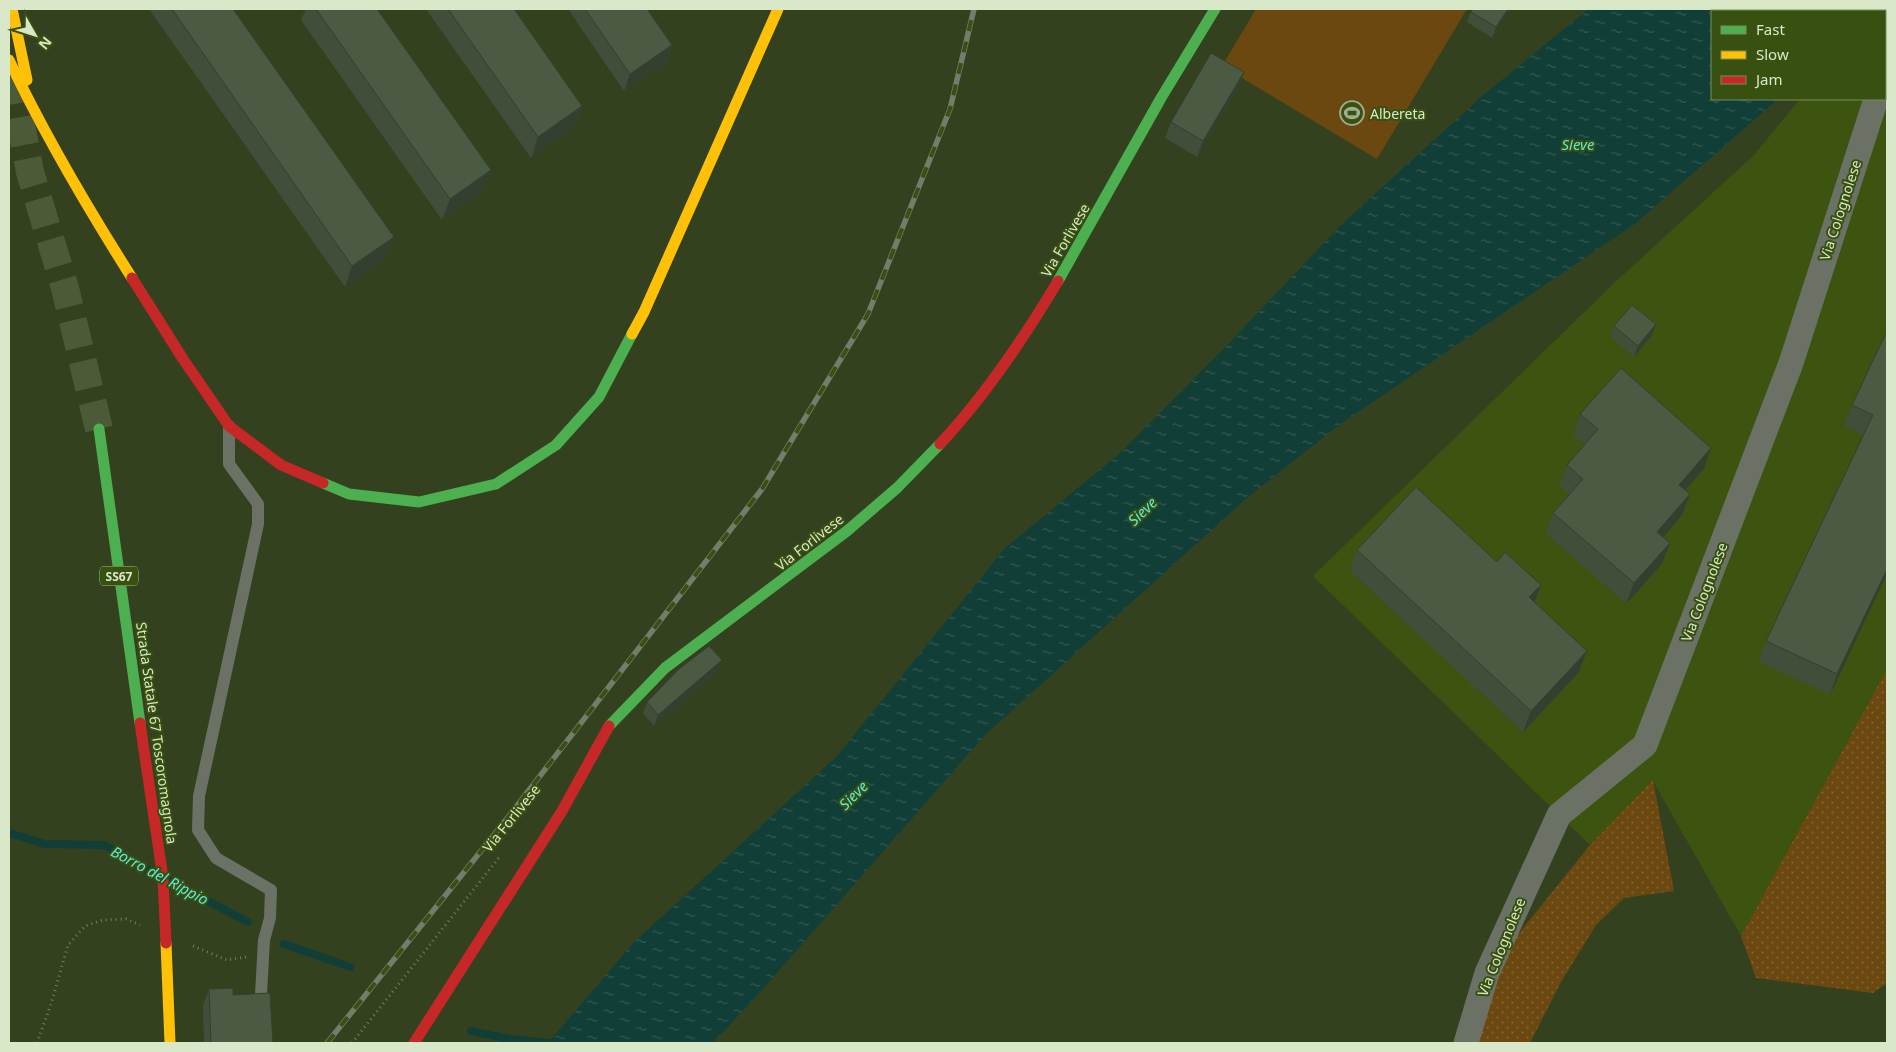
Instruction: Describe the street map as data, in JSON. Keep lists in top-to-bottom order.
{
  "streets": {
    "main road": ["Via Forlivese", "SS67", "Strada Statale 67 Toscoromagnola"],
    "street": ["Via Colognolese"]
  },
  "water": ["Sieve", "Borro del Rippio"],
  "places": {
    "sports": ["Albereta"]
  },
  "legend": ["Fast", "Slow", "Jam"],
  "north": "bottom right"
}
